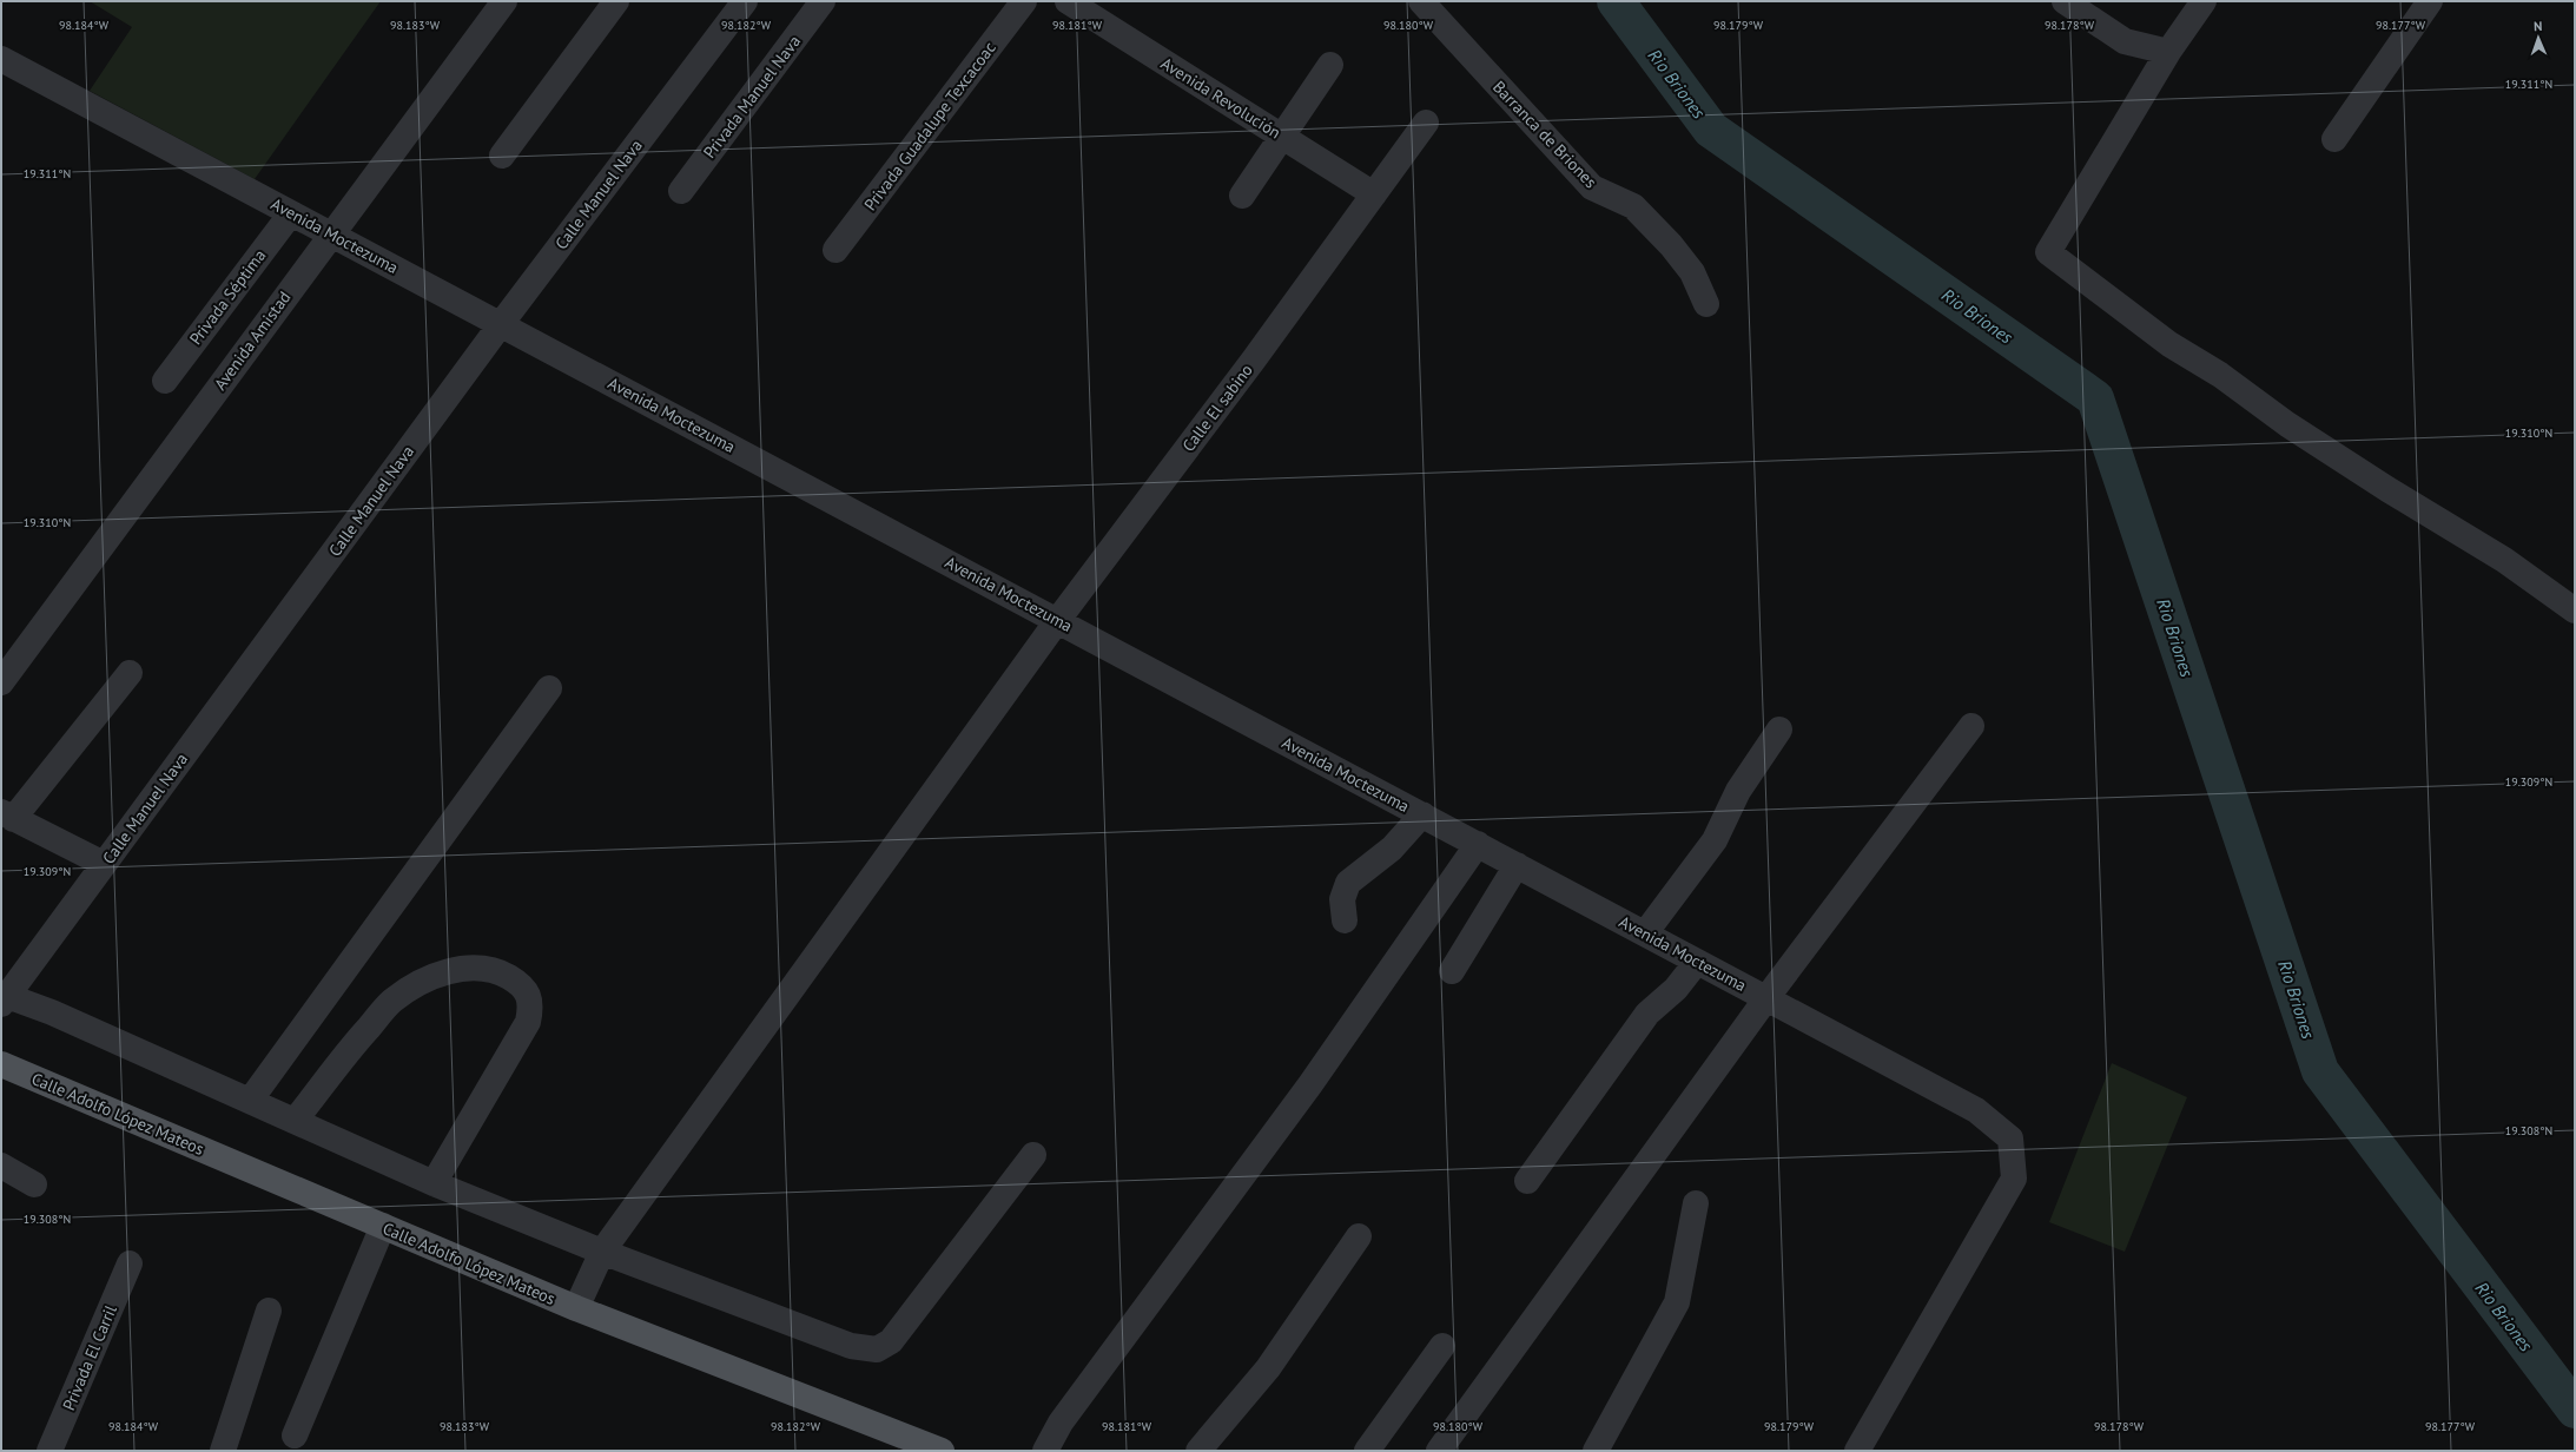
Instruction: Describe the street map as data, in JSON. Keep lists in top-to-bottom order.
{
  "streets": {
    "main road": ["Calle Adolfo López Mateos"],
    "street": [
      "Privada Manuel Nava",
      "Avenida Revolución",
      "Privada Guadalupe Texcacoac",
      "Barranca de Briones",
      "Calle Manuel Nava",
      "Avenida Moctezuma",
      "Privada Séptima",
      "Avenida Amistad",
      "Calle El sabino",
      "Privada El Carril"
    ]
  },
  "crossings": [
    ["Avenida Revolución", "Calle El sabino"],
    ["Calle Manuel Nava", "Avenida Moctezuma"],
    ["Avenida Moctezuma", "Privada Séptima"],
    ["Avenida Moctezuma", "Avenida Amistad"],
    ["Avenida Moctezuma", "Calle El sabino"],
    ["Calle El sabino", "Calle Adolfo López Mateos"]
  ],
  "water": ["Rio Briones"],
  "north": "top",
  "coordinates": [
    "98.184°W",
    "98.183°W",
    "98.182°W",
    "98.181°W",
    "98.180°W",
    "98.179°W",
    "98.178°W",
    "98.177°W",
    "19.311°N",
    "19.310°N",
    "19.309°N",
    "19.308°N"
  ]
}
